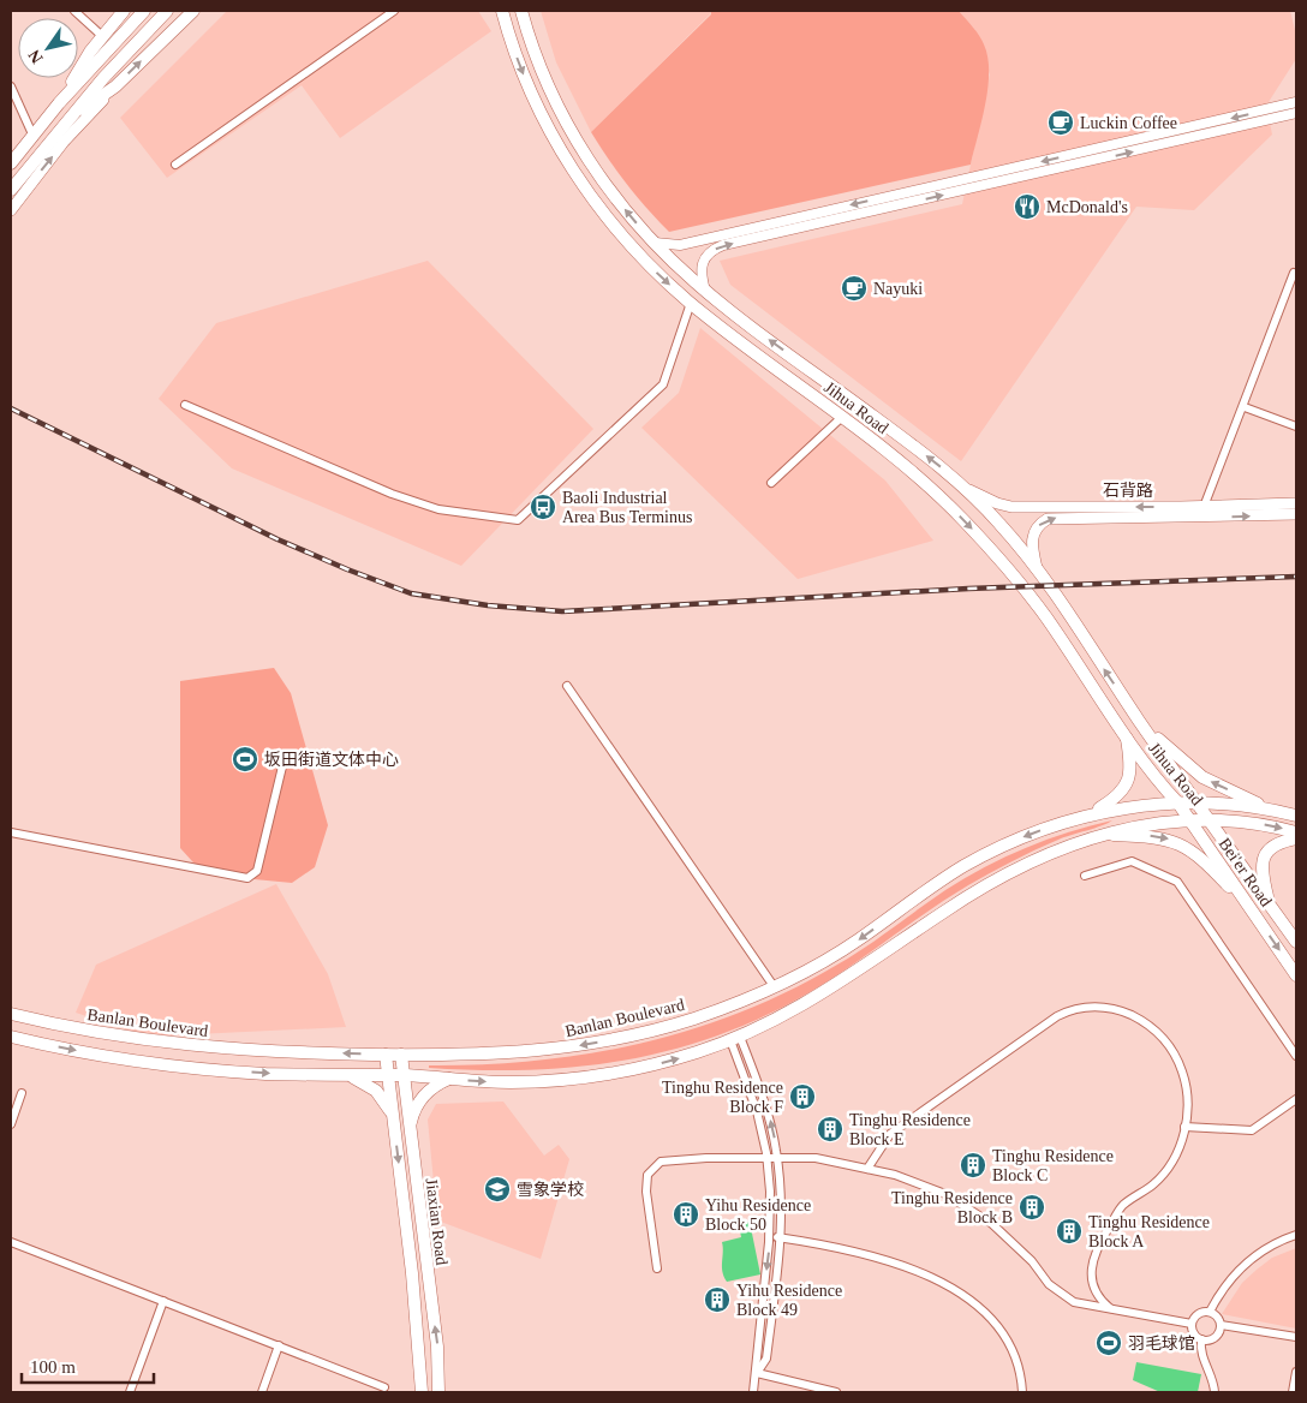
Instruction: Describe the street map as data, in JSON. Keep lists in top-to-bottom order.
{
  "streets": {
    "main road": [
      "Jihua Road",
      "石背路",
      "Bei'er Road",
      "Banlan Boulevard",
      "Jiaxian Road"
    ]
  },
  "crossings": [
    ["Jihua Road", "石背路"],
    ["Jihua Road", "Bei'er Road"],
    ["Jihua Road", "Banlan Boulevard"],
    ["Banlan Boulevard", "Jiaxian Road"]
  ],
  "places": {
    "cafe": ["Luckin Coffee", "Nayuki"],
    "restaurant": ["McDonald's"],
    "bus stop": ["Baoli Industrial Area Bus Terminus"],
    "sports": ["坂田街道文体中心", "羽毛球馆"],
    "building": [
      "Tinghu Residence Block F",
      "Tinghu Residence Block E",
      "Tinghu Residence Block C",
      "Tinghu Residence Block B",
      "Yihu Residence Block 50",
      "Tinghu Residence Block A",
      "Yihu Residence Block 49"
    ],
    "school or university": ["雪象学校"]
  },
  "scale_bar": "100 m",
  "north": "bottom left"
}
